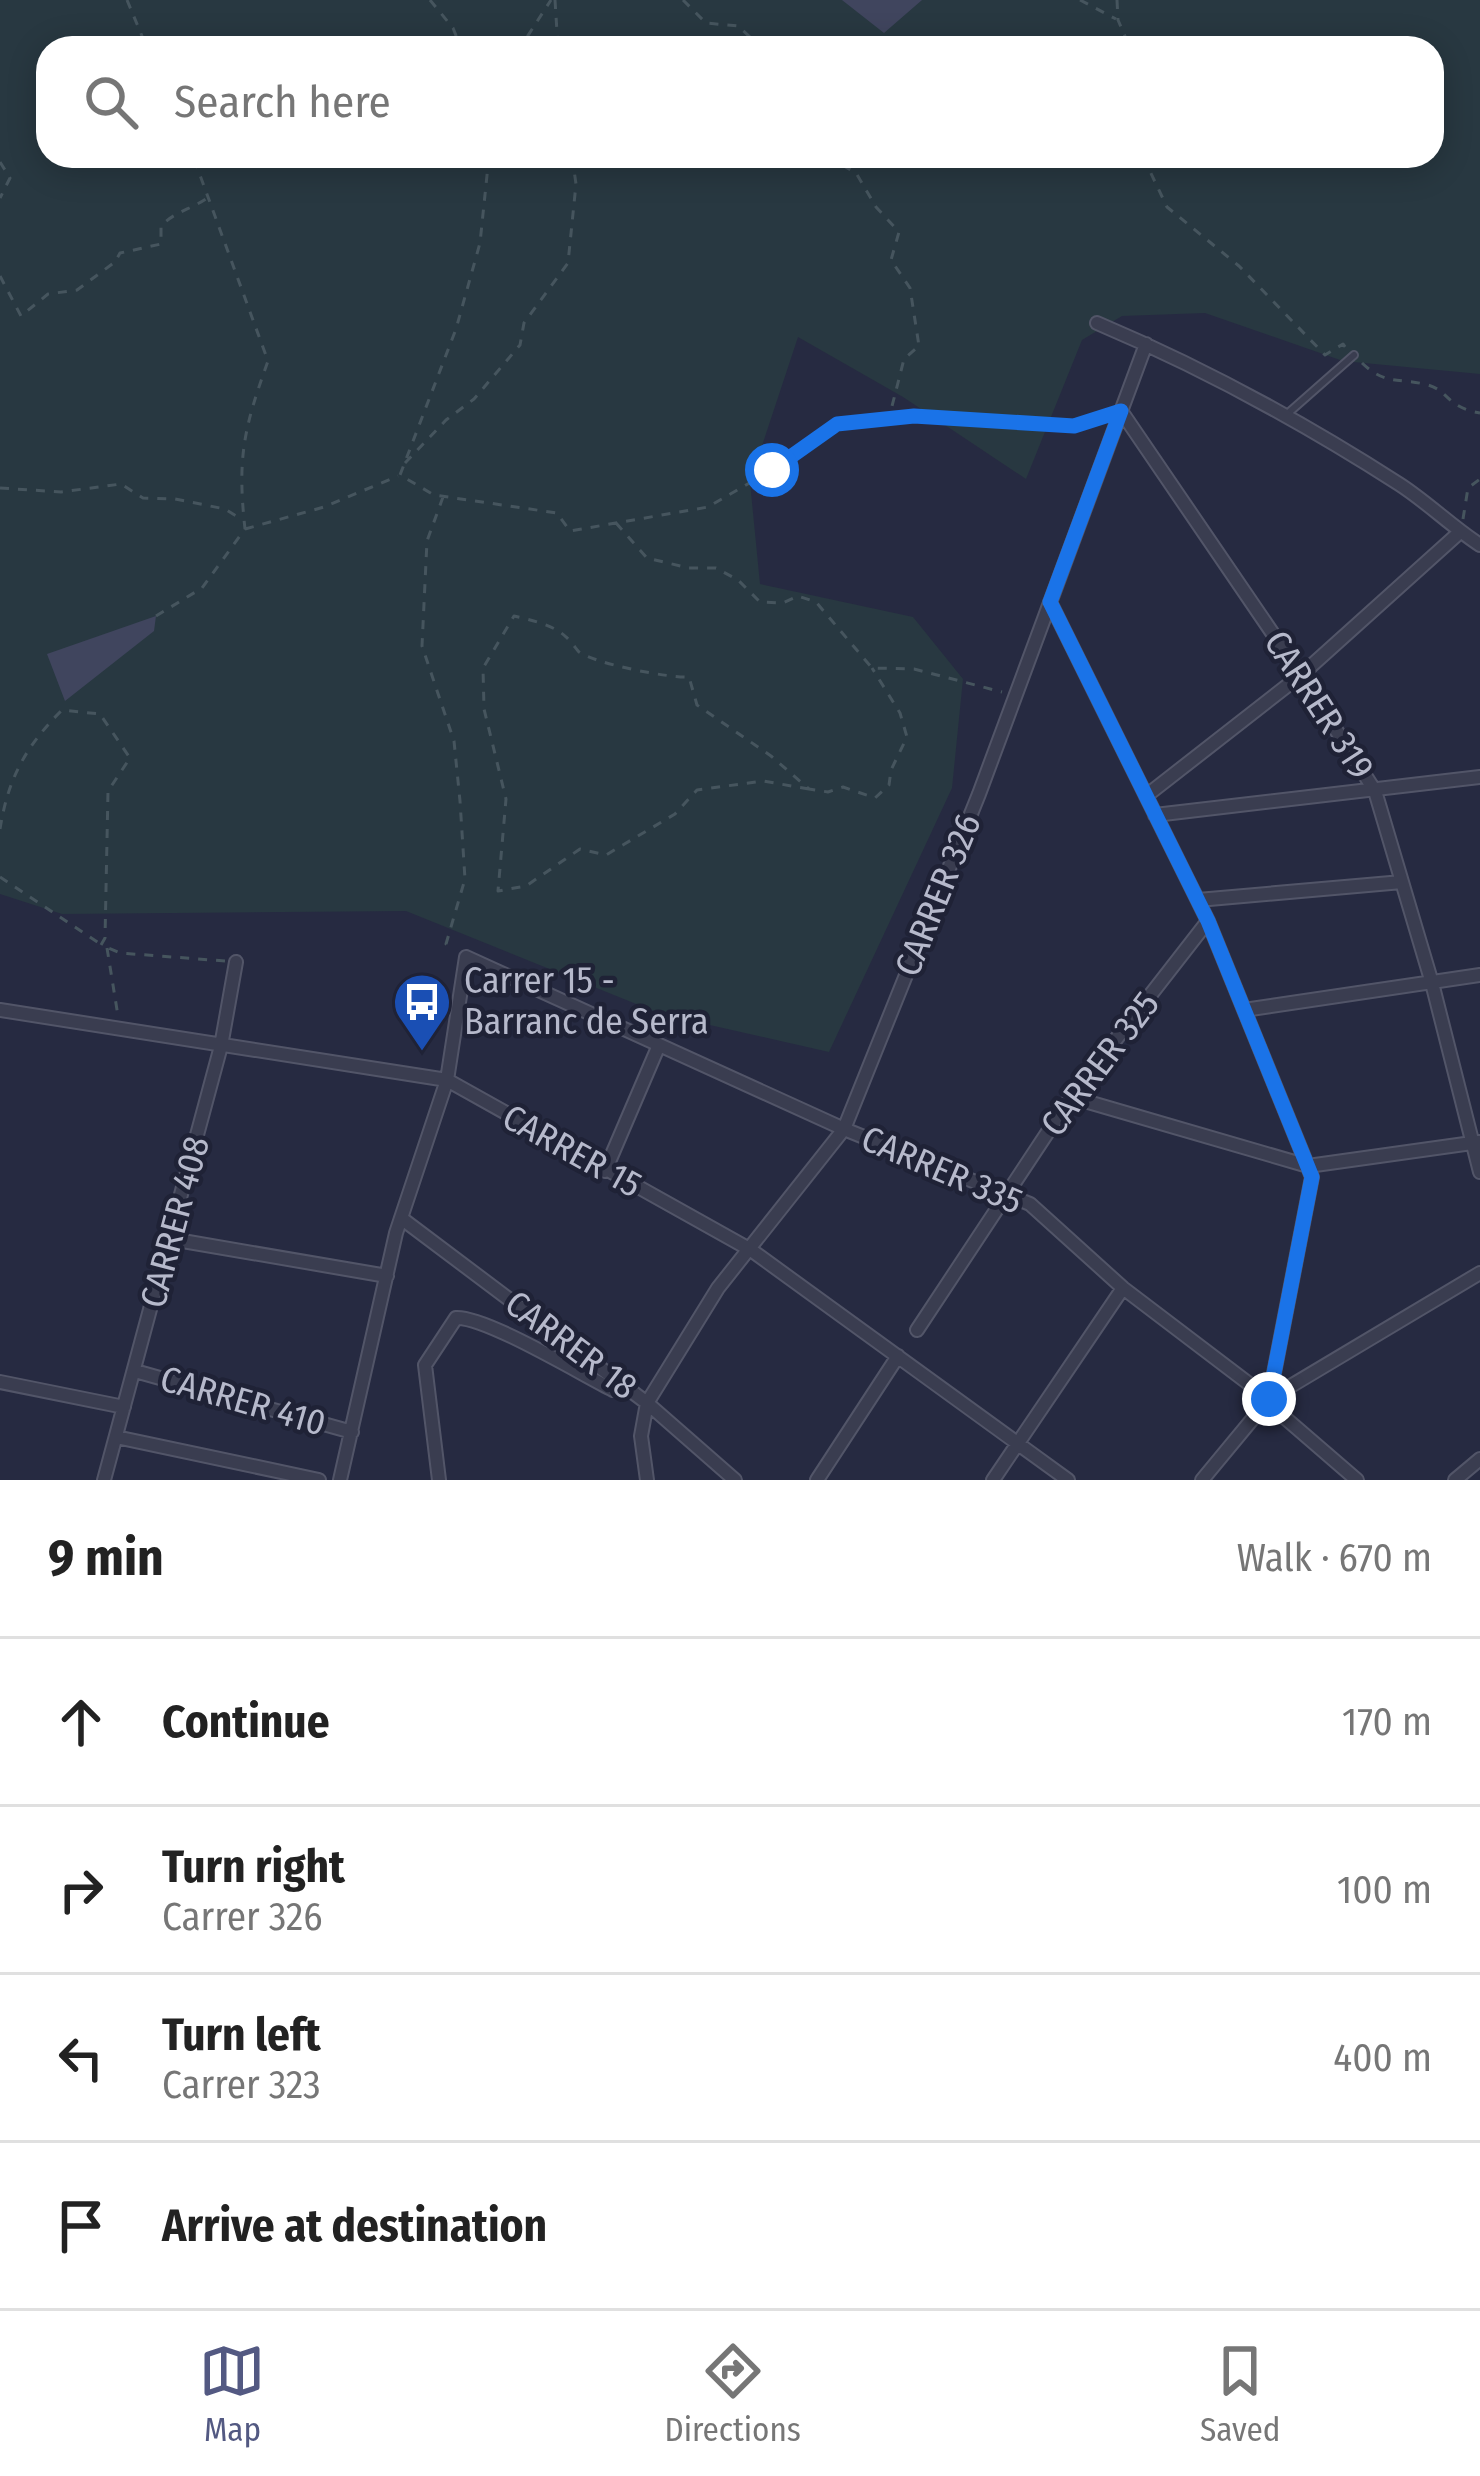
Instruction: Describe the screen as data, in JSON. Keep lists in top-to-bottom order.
{
  "streets": {
    "street": [
      "CARRER 319",
      "CARRER 326",
      "CARRER 325",
      "CARRER 15",
      "CARRER 335",
      "CARRER 408",
      "CARRER 18",
      "CARRER 410"
    ]
  },
  "crossings": [
    ["CARRER 319", "CARRER 326"],
    ["CARRER 326", "CARRER 15"],
    ["CARRER 326", "CARRER 335"],
    ["CARRER 326", "CARRER 18"],
    ["CARRER 325", "CARRER 335"],
    ["CARRER 15", "CARRER 408"],
    ["CARRER 408", "CARRER 410"]
  ],
  "places": {
    "bus stop": ["Carrer 15 - Barranc de Serra"]
  },
  "page": {
    "search": "Search here",
    "heading": ["9 min", "Walk · 670 m"],
    "list": [
      ["Continue", "170 m"],
      ["Turn right", "Carrer 326", "100 m"],
      ["Turn left", "Carrer 323", "400 m"],
      "Arrive at destination"
    ],
    "nav": ["Map", "Directions", "Saved"]
  }
}
